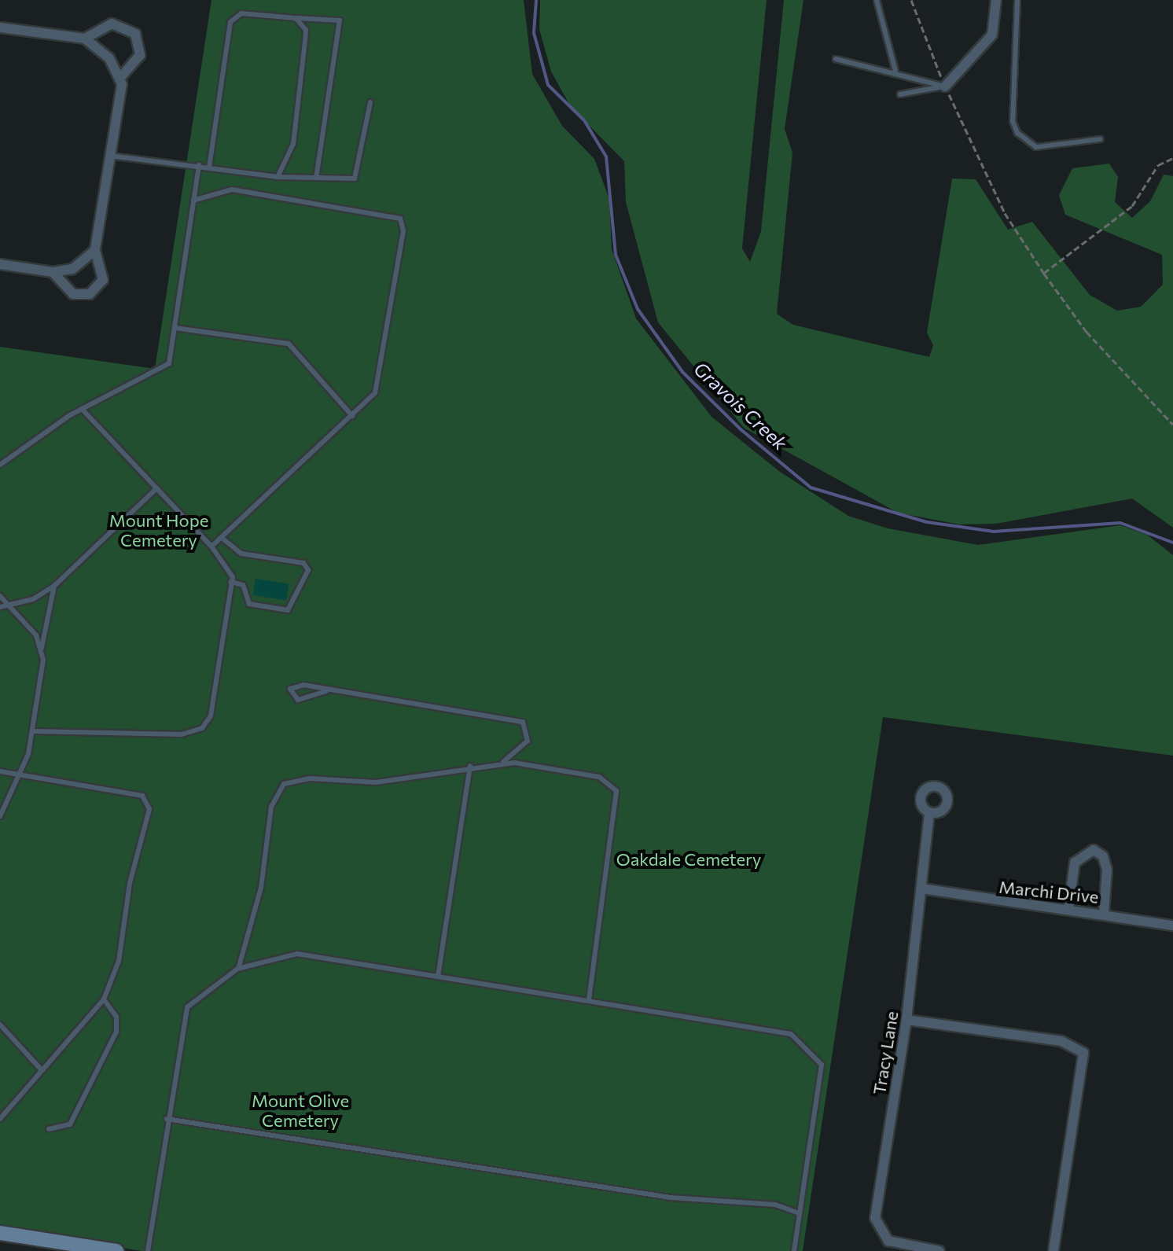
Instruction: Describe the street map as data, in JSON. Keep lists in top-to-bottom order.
{
  "streets": {
    "street": ["Marchi Drive", "Tracy Lane"]
  },
  "crossings": [
    ["Marchi Drive", "Tracy Lane"]
  ],
  "water": ["Gravois Creek"],
  "parks": ["Mount Hope Cemetery", "Oakdale Cemetery", "Mount Olive Cemetery"]
}
